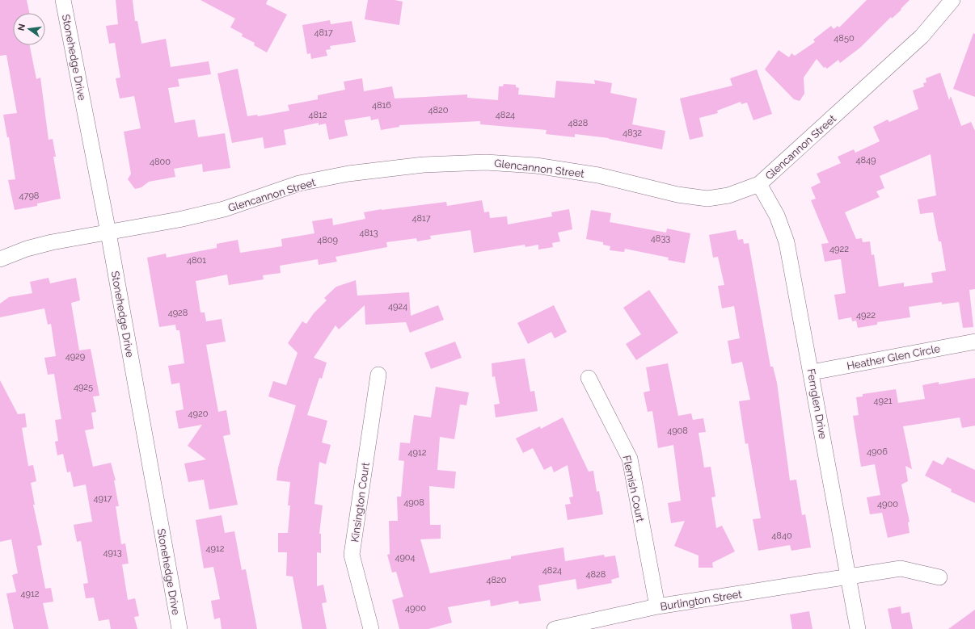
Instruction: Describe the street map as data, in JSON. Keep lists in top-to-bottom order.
{
  "streets": {
    "street": [
      "Stonehedge Drive",
      "Glencannon Street",
      "Heather Glen Circle",
      "Fernglen Drive",
      "Flemish Court",
      "Kinsington Court",
      "Burlington Street"
    ]
  },
  "crossings": [
    ["Stonehedge Drive", "Glencannon Street"],
    ["Glencannon Street", "Fernglen Drive"],
    ["Heather Glen Circle", "Fernglen Drive"],
    ["Fernglen Drive", "Burlington Street"],
    ["Flemish Court", "Burlington Street"]
  ],
  "house_numbers": [
    "4817",
    "4850",
    "4816",
    "4820",
    "4812",
    "4824",
    "4828",
    "4832",
    "4849",
    "4800",
    "4798",
    "4817",
    "4813",
    "4833",
    "4809",
    "4922",
    "4801",
    "4924",
    "4928",
    "4922",
    "4929",
    "4925",
    "4921",
    "4920",
    "4908",
    "4906",
    "4912",
    "4917",
    "4908",
    "4900",
    "4840",
    "4912",
    "4913",
    "4904",
    "4824",
    "4828",
    "4820",
    "4912",
    "4900"
  ],
  "north": "left"
}
